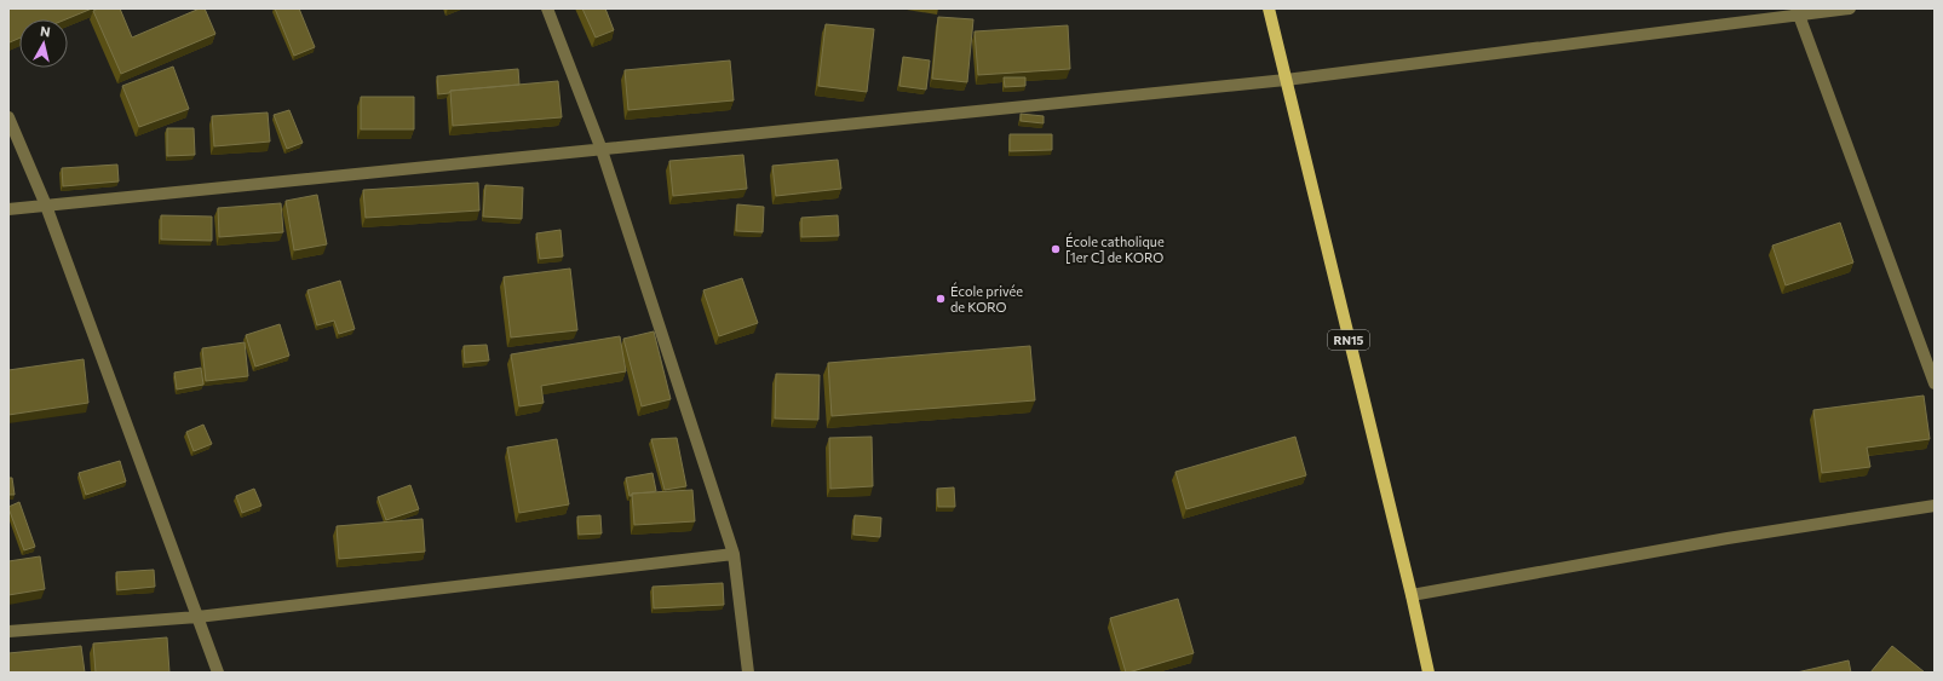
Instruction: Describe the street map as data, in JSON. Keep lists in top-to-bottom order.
{
  "streets": {
    "main road": ["RN15"]
  },
  "places": ["École catholique [1er C] de KORO", "École privée de KORO"],
  "north": "top"
}
